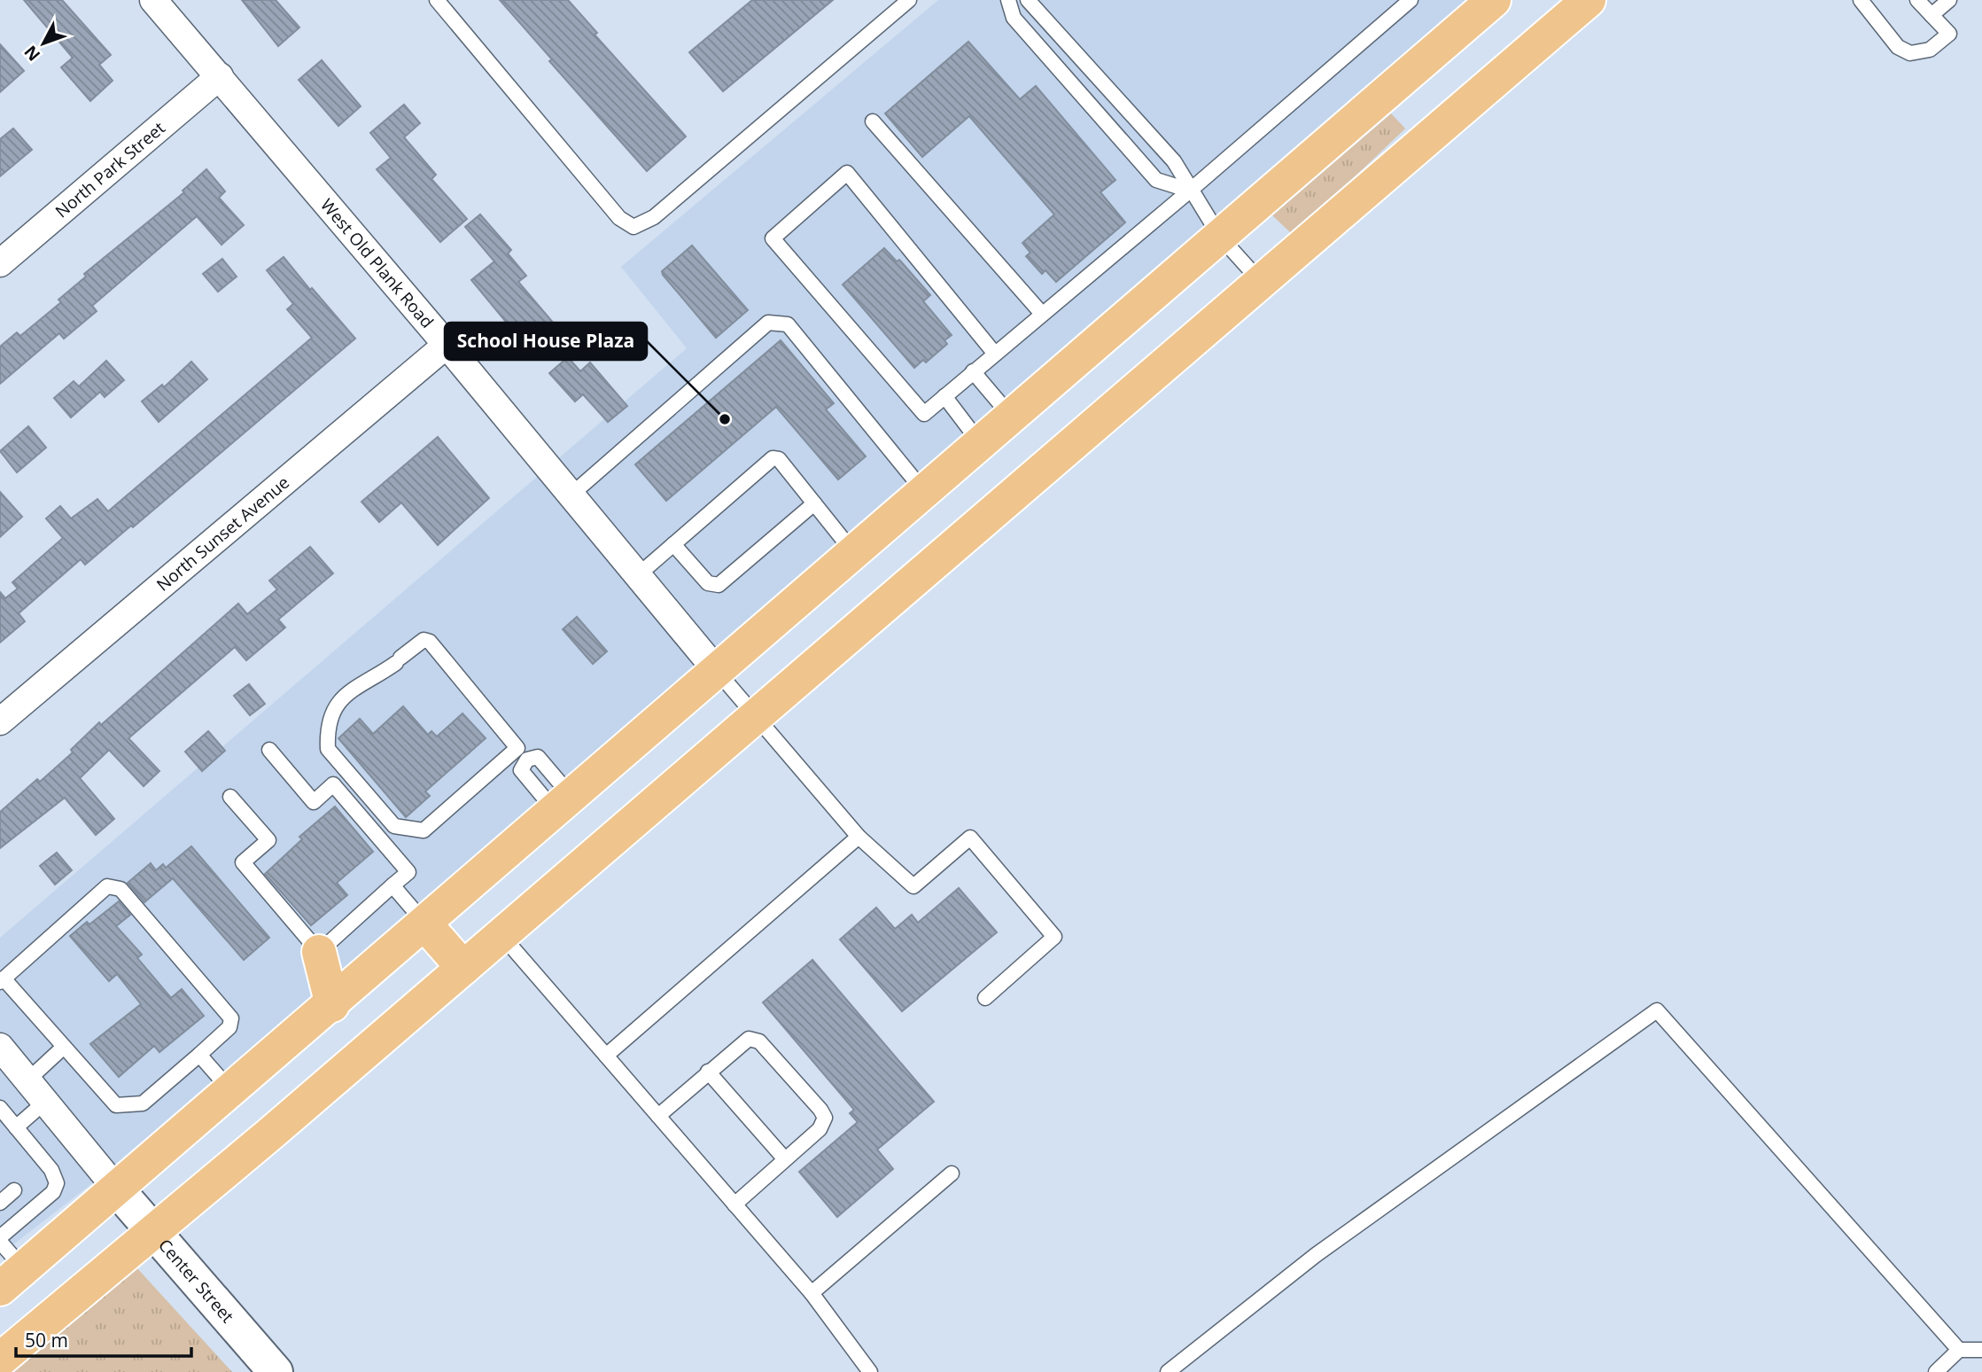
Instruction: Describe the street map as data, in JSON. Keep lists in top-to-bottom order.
{
  "streets": {
    "street": [
      "North Park Street",
      "West Old Plank Road",
      "North Sunset Avenue",
      "Center Street"
    ]
  },
  "crossings": [
    ["North Park Street", "West Old Plank Road"],
    ["West Old Plank Road", "North Sunset Avenue"]
  ],
  "places": ["School House Plaza"],
  "scale_bar": "50 m",
  "north": "bottom left"
}
